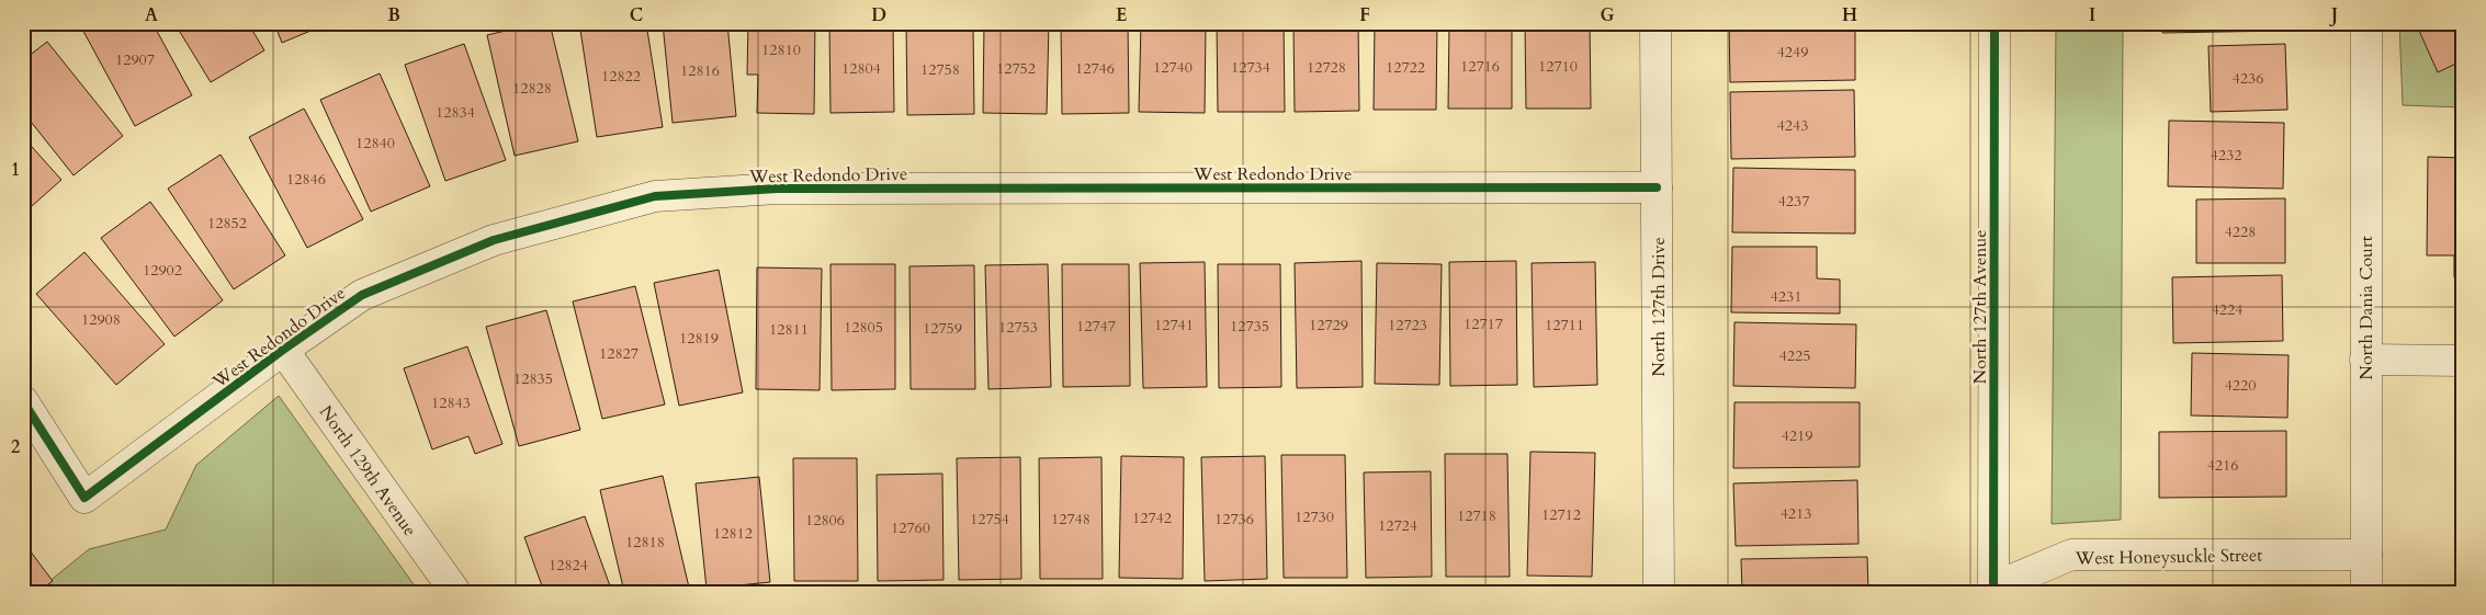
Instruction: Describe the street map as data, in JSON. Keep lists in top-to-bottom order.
{
  "streets": {
    "street": [
      "West Redondo Drive",
      "North 127th Drive",
      "North 127th Avenue",
      "North Dania Court",
      "North 129th Avenue",
      "West Honeysuckle Street"
    ]
  },
  "crossings": [
    ["West Redondo Drive", "North 127th Drive"],
    ["West Redondo Drive", "North 129th Avenue"],
    ["North 127th Avenue", "West Honeysuckle Street"],
    ["North Dania Court", "West Honeysuckle Street"]
  ],
  "house_numbers": [
    "12810",
    "4249",
    "12907",
    "12716",
    "12710",
    "12740",
    "12734",
    "12728",
    "12722",
    "12804",
    "12752",
    "12746",
    "12758",
    "12816",
    "12822",
    "4236",
    "12828",
    "12834",
    "4243",
    "12840",
    "4232",
    "12846",
    "4237",
    "12852",
    "4228",
    "12902",
    "4231",
    "4224",
    "12908",
    "12717",
    "12741",
    "12729",
    "12723",
    "12711",
    "12747",
    "12735",
    "12805",
    "12753",
    "12759",
    "12811",
    "12819",
    "12827",
    "4225",
    "12835",
    "4220",
    "12843",
    "4219",
    "4216",
    "4213",
    "12712",
    "12718",
    "12730",
    "12742",
    "12754",
    "12748",
    "12736",
    "12806",
    "12724",
    "12760",
    "12812",
    "12818",
    "12824"
  ],
  "grid": {
    "columns": [
      "A",
      "B",
      "C",
      "D",
      "E",
      "F",
      "G",
      "H",
      "I",
      "J"
    ],
    "rows": ["1", "2"]
  }
}
